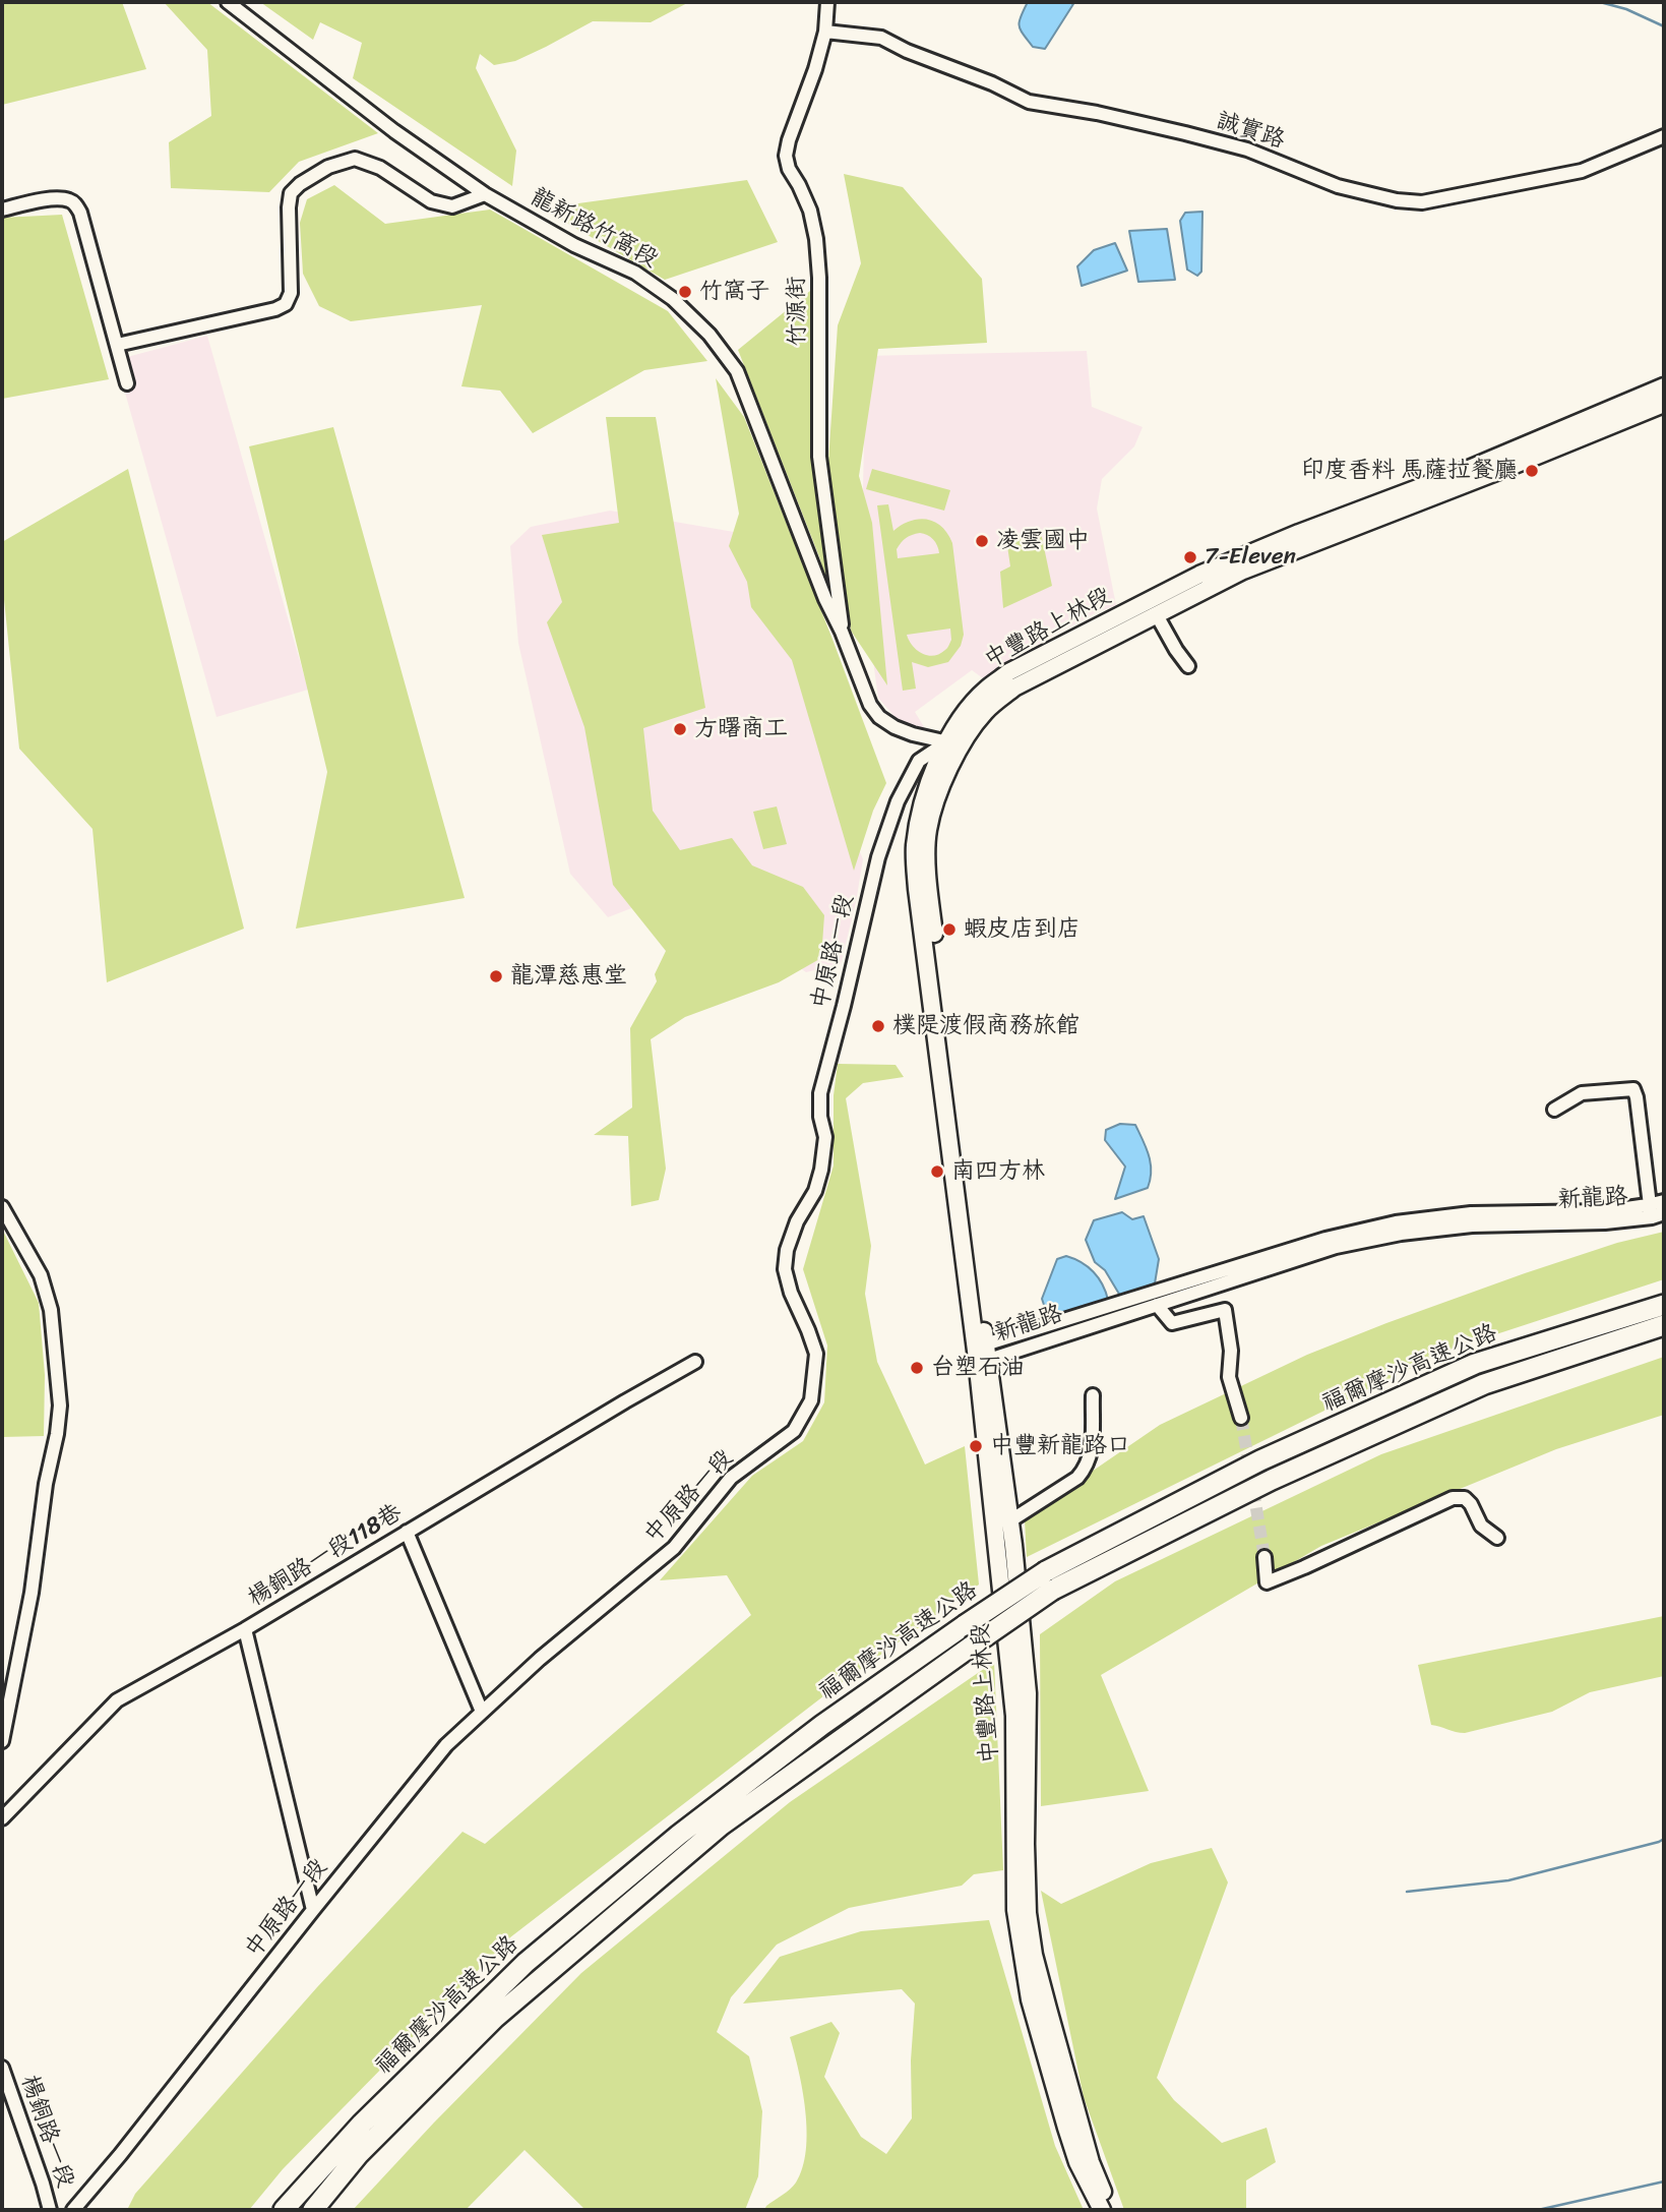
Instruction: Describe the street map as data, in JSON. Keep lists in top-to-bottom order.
{
  "streets": {
    "highway": ["福爾摩沙高速公路"],
    "main road": ["中豐路上林段"],
    "street": [
      "誠實路",
      "龍新路竹窩段",
      "竹源街",
      "中原路一段",
      "新龍路",
      "楊銅路一段118巷",
      "楊銅路一段"
    ]
  },
  "crossings": [
    ["誠實路", "竹源街"],
    ["龍新路竹窩段", "竹源街"],
    ["龍新路竹窩段", "中豐路上林段"],
    ["龍新路竹窩段", "中原路一段"],
    ["中豐路上林段", "中原路一段"],
    ["中豐路上林段", "新龍路"]
  ],
  "places": [
    "竹窩子",
    "印度香料 馬薩拉餐廳",
    "凌雲國中",
    "7-Eleven",
    "方曙商工",
    "蝦皮店到店",
    "龍潭慈惠堂",
    "樸隄渡假商務旅館",
    "南四方林",
    "台塑石油",
    "中豐新龍路口"
  ]
}
